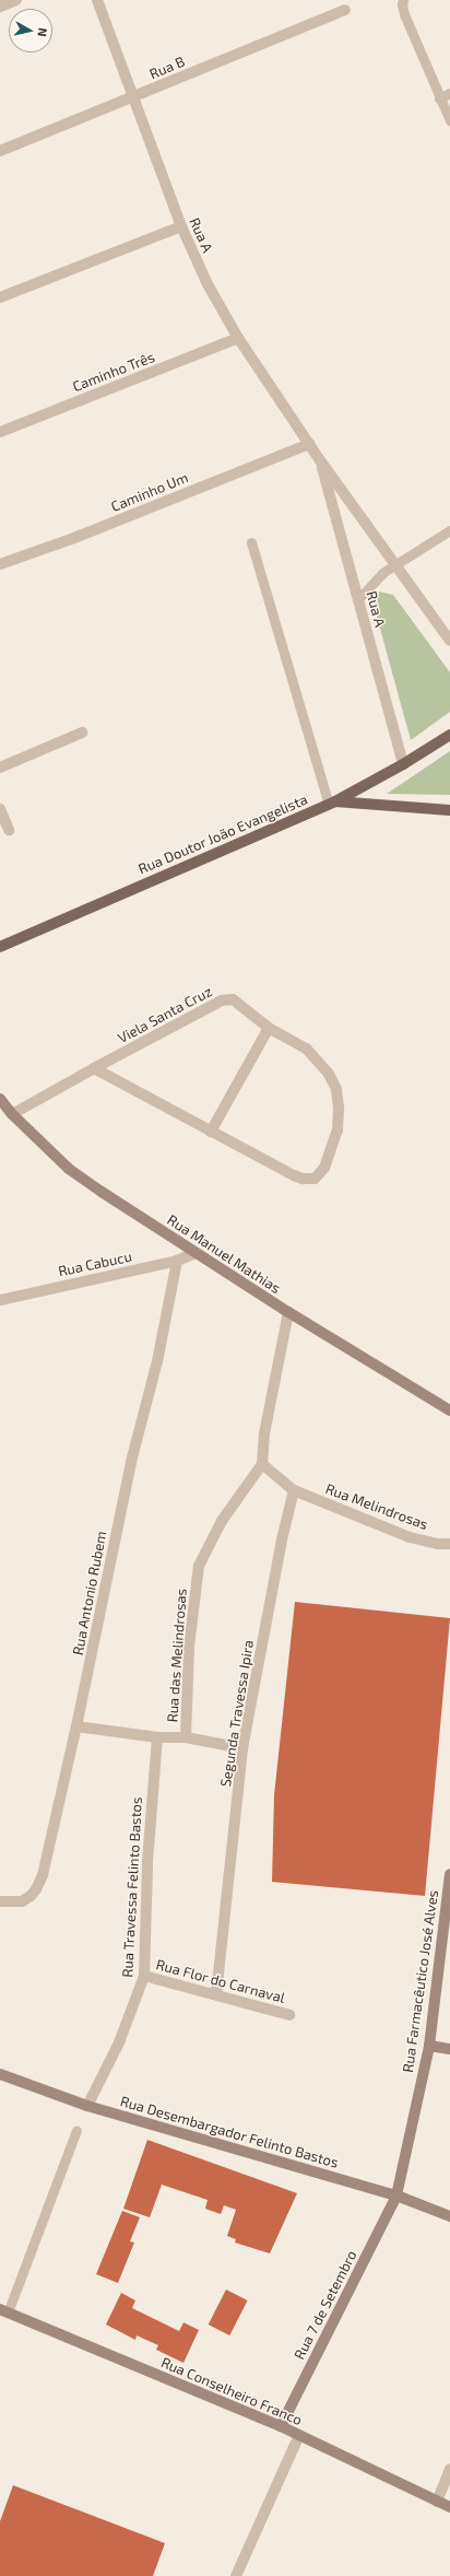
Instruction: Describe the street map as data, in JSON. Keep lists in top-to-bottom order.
{
  "streets": {
    "main road": ["Rua Doutor João Evangelista"],
    "street": [
      "Rua B",
      "Rua A",
      "Caminho Três",
      "Caminho Um",
      "Viela Santa Cruz",
      "Rua Manuel Mathias",
      "Rua Cabucu",
      "Rua Melindrosas",
      "Rua Antonio Rubem",
      "Rua das Melindrosas",
      "Segunda Travessa Ipira",
      "Rua Travessa Felinto Bastos",
      "Rua Flor do Carnaval",
      "Rua Farmacêutico José Alves",
      "Rua Desembargador Felinto Bastos",
      "Rua 7 de Setembro",
      "Rua Conselheiro Franco"
    ]
  },
  "crossings": [
    ["Rua B", "Rua A"],
    ["Rua A", "Caminho Três"],
    ["Rua A", "Caminho Um"],
    ["Rua A", "Rua Doutor João Evangelista"],
    ["Viela Santa Cruz", "Rua Manuel Mathias"],
    ["Rua Manuel Mathias", "Rua Cabucu"],
    ["Rua Cabucu", "Rua Antonio Rubem"],
    ["Rua Melindrosas", "Segunda Travessa Ipira"],
    ["Segunda Travessa Ipira", "Rua Flor do Carnaval"],
    ["Rua Travessa Felinto Bastos", "Rua Flor do Carnaval"],
    ["Rua Travessa Felinto Bastos", "Rua Desembargador Felinto Bastos"],
    ["Rua Farmacêutico José Alves", "Rua Desembargador Felinto Bastos"],
    ["Rua Farmacêutico José Alves", "Rua 7 de Setembro"],
    ["Rua Desembargador Felinto Bastos", "Rua 7 de Setembro"],
    ["Rua 7 de Setembro", "Rua Conselheiro Franco"]
  ],
  "north": "right"
}
